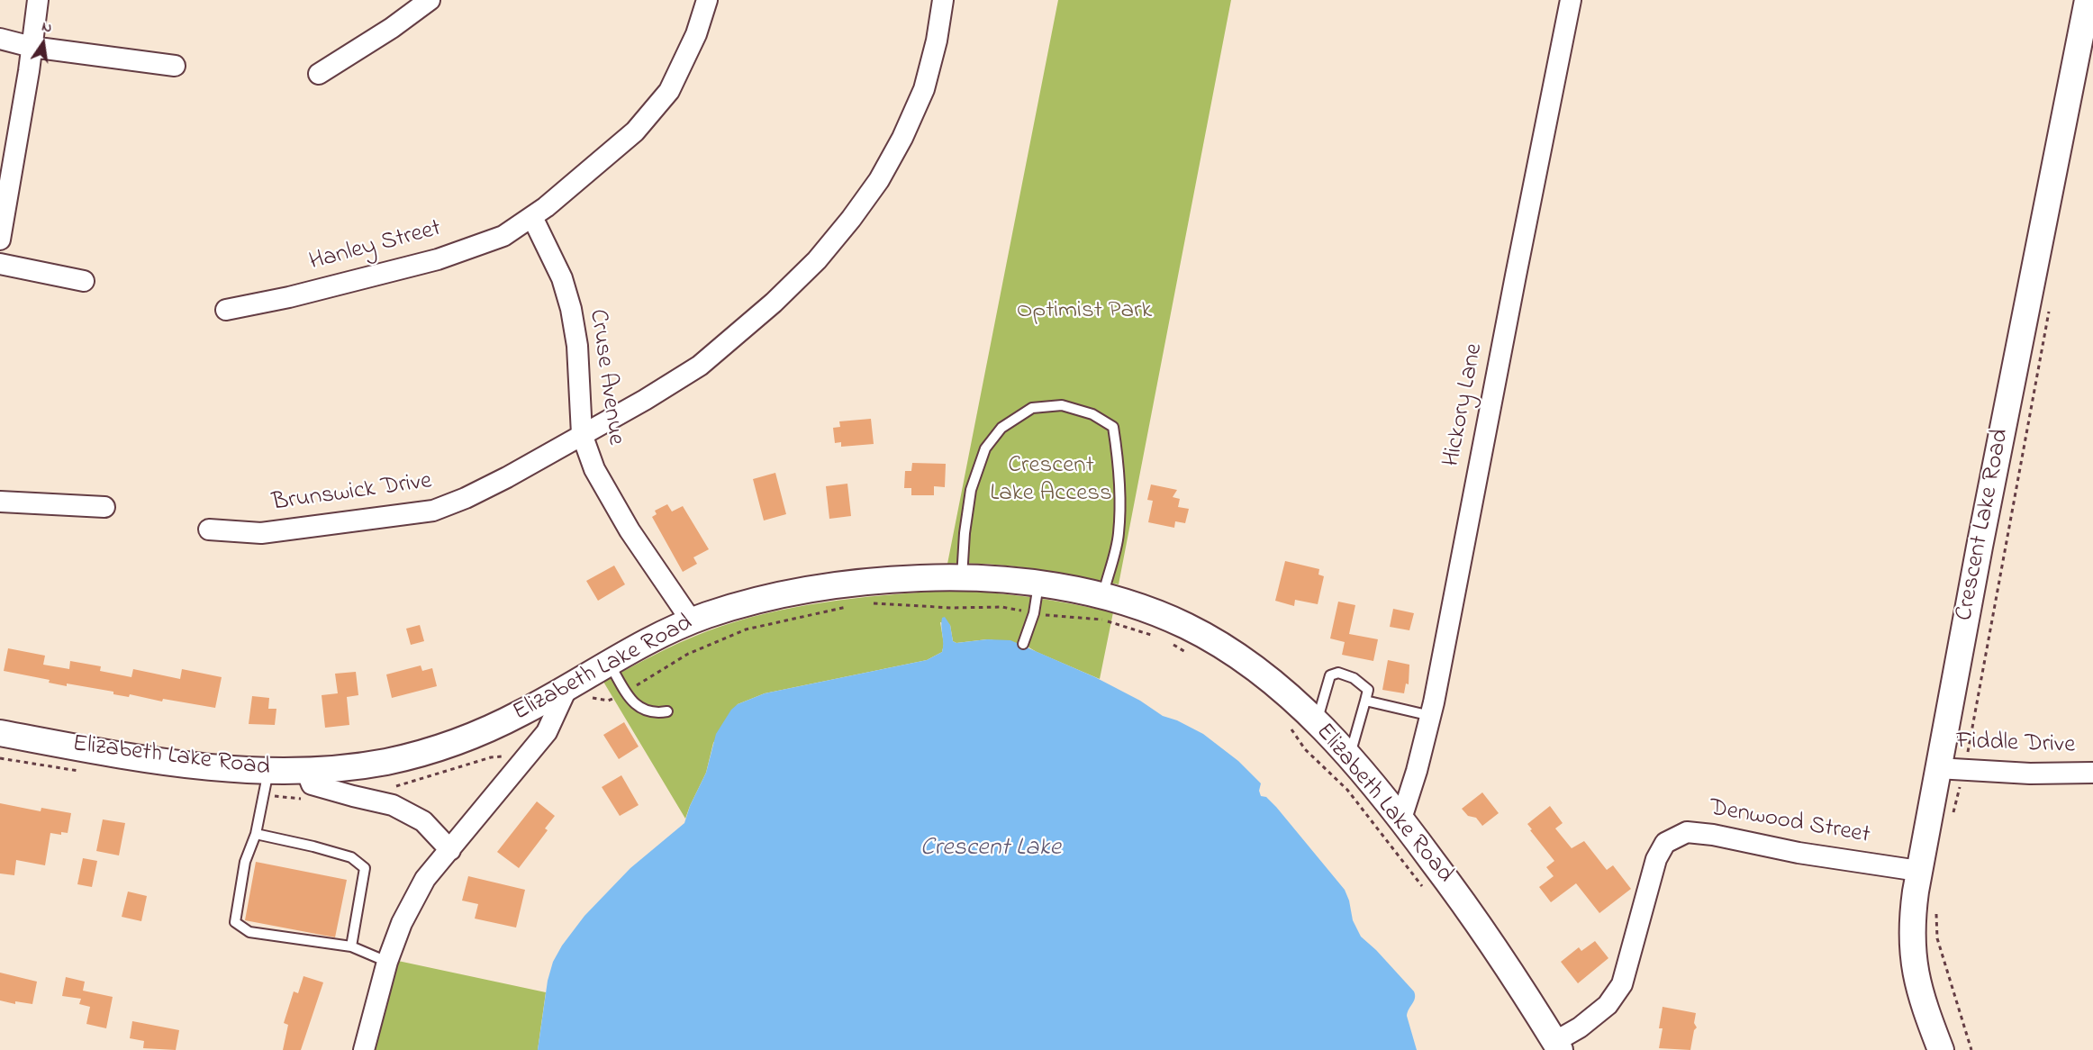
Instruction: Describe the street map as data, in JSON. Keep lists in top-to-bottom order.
{
  "streets": {
    "street": [
      "Hanley Street",
      "Cruse Avenue",
      "Hickory Lane",
      "Brunswick Drive",
      "Crescent Lake Road",
      "Elizabeth Lake Road",
      "Fiddle Drive",
      "Denwood Street"
    ]
  },
  "crossings": [
    ["Hanley Street", "Cruse Avenue"],
    ["Cruse Avenue", "Brunswick Drive"],
    ["Cruse Avenue", "Elizabeth Lake Road"],
    ["Hickory Lane", "Elizabeth Lake Road"],
    ["Crescent Lake Road", "Fiddle Drive"],
    ["Crescent Lake Road", "Denwood Street"],
    ["Elizabeth Lake Road", "Denwood Street"]
  ],
  "water": ["Crescent Lake"],
  "parks": ["Optimist Park", "Crescent Lake Access"],
  "north": "top"
}
